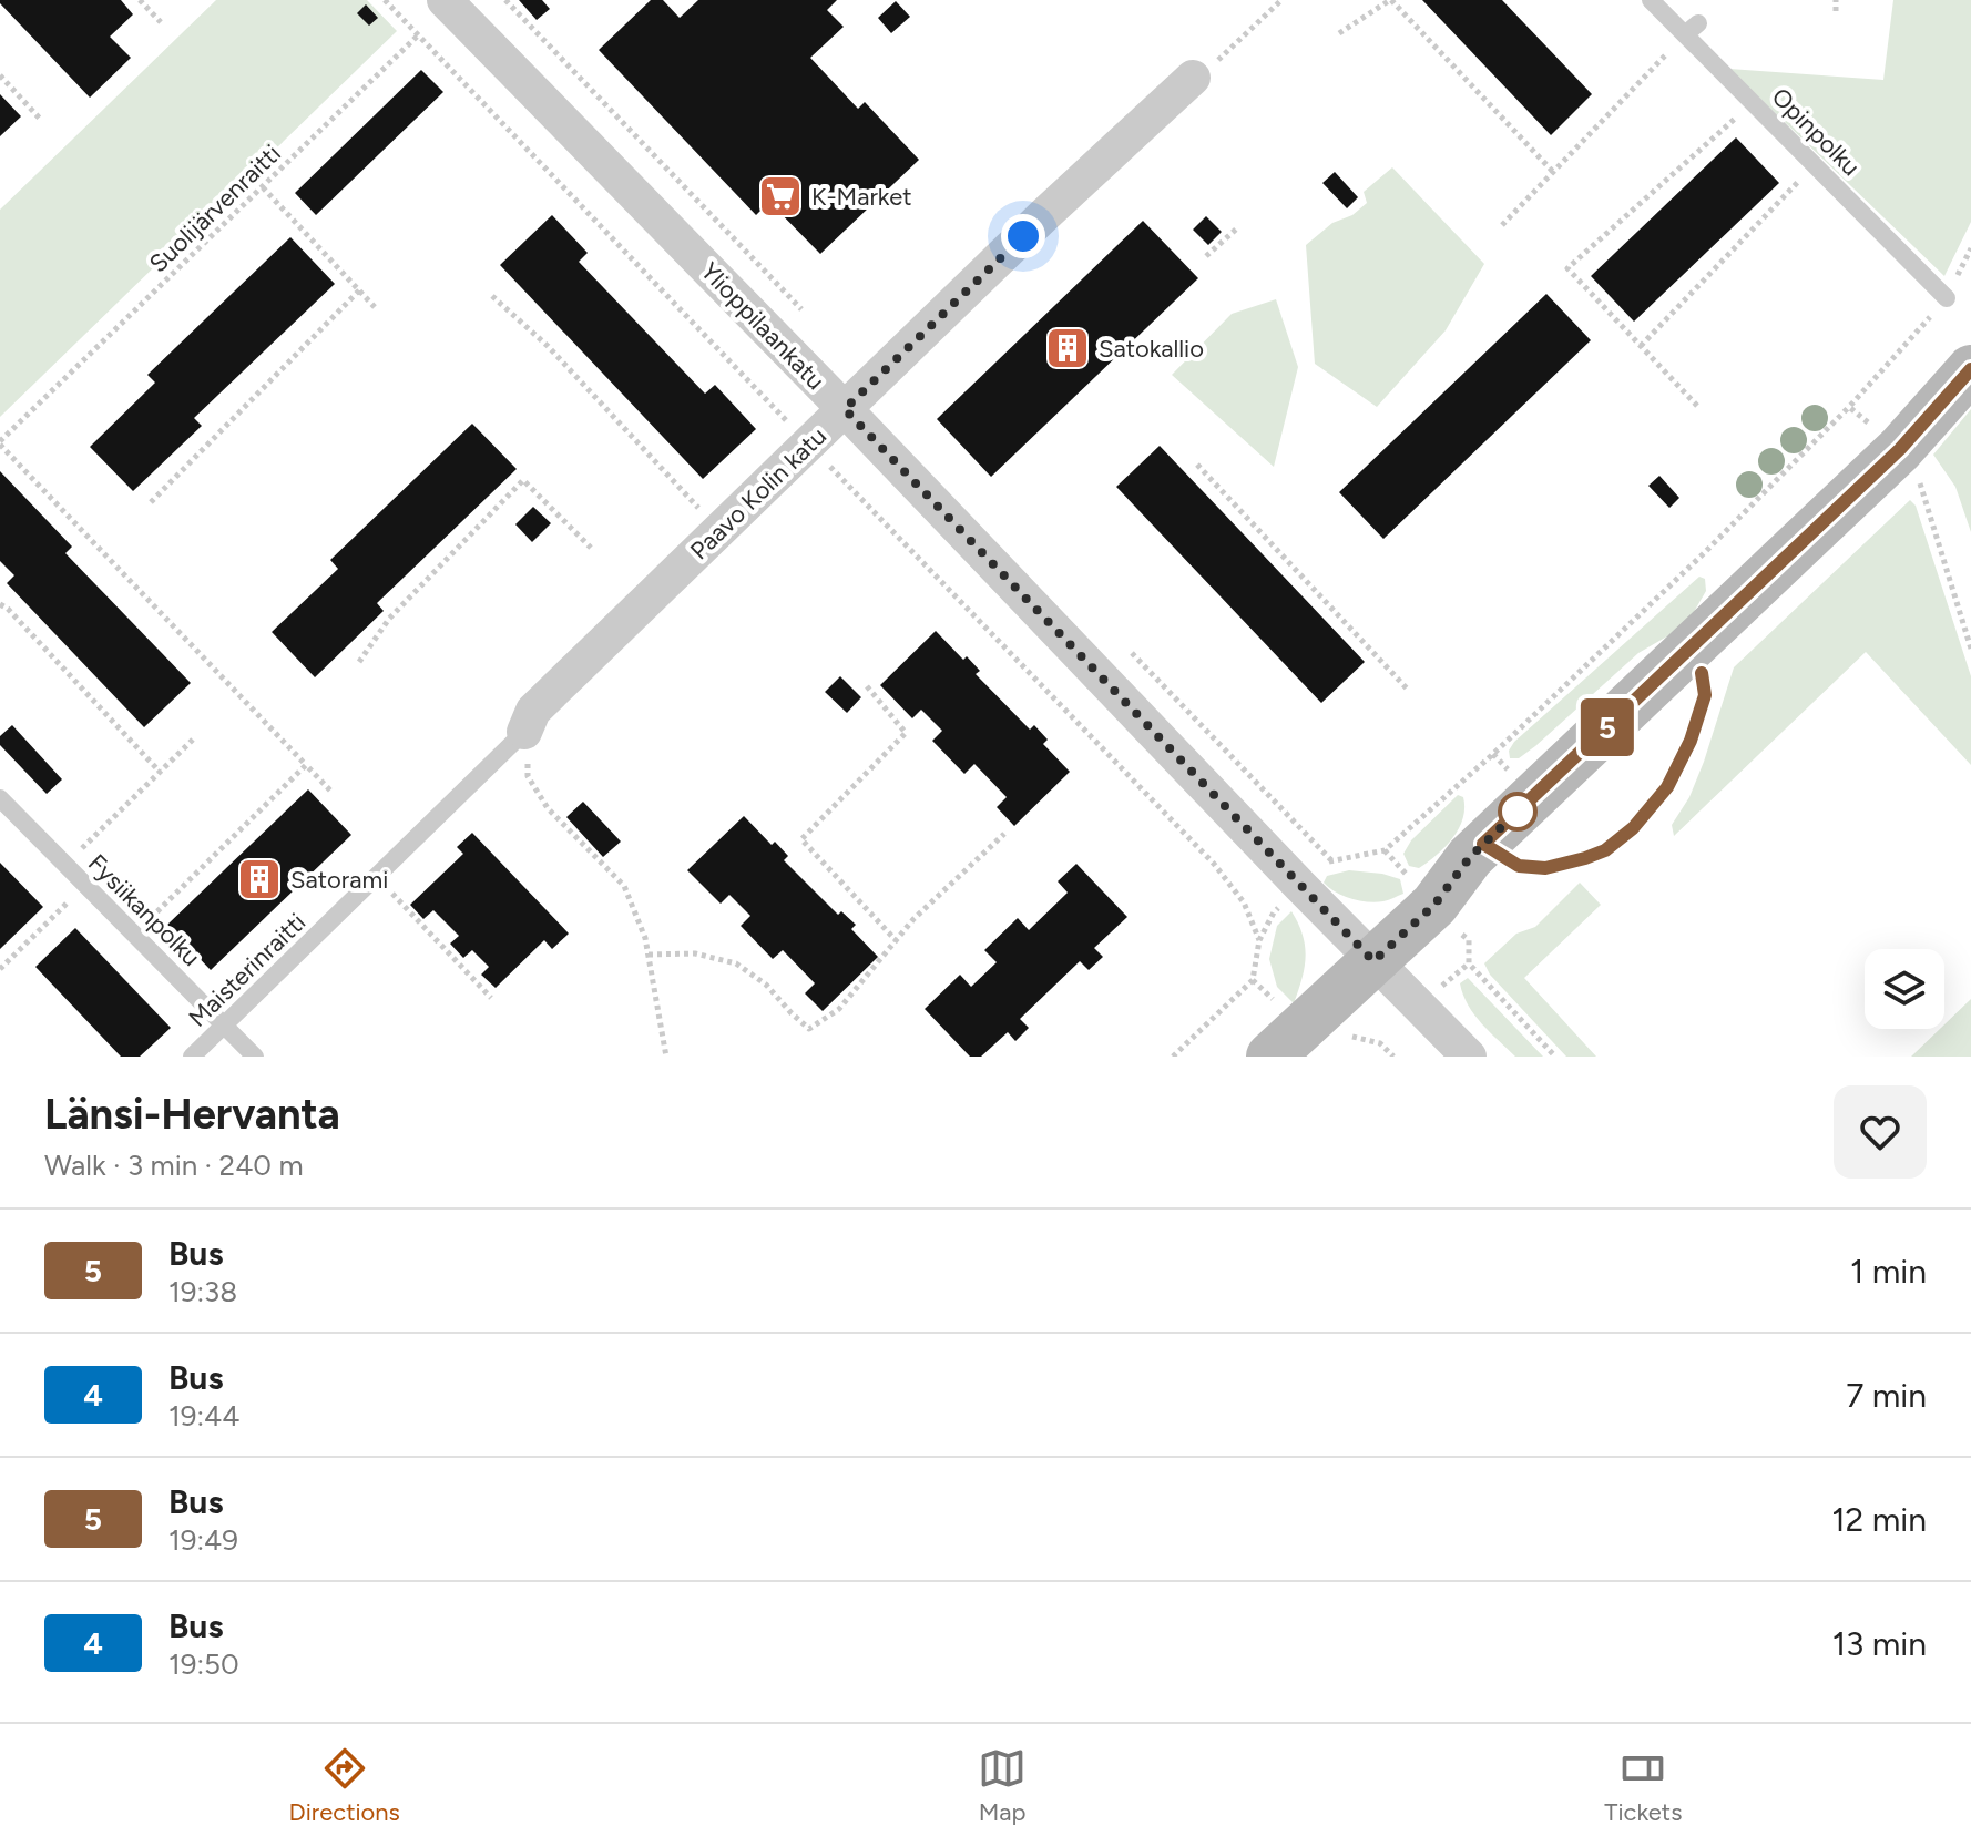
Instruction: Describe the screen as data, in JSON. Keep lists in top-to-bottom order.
{
  "streets": {
    "street": ["Ylioppilaankatu", "Paavo Kolin katu"],
    "lane": ["Opinpolku", "Fysiikanpolku", "Maisterinraitti"],
    "path": ["Suolijärvenraitti"]
  },
  "crossings": [
    ["Suolijärvenraitti", "Ylioppilaankatu"],
    ["Ylioppilaankatu", "Paavo Kolin katu"],
    ["Paavo Kolin katu", "Maisterinraitti"],
    ["Fysiikanpolku", "Maisterinraitti"]
  ],
  "places": {
    "supermarket": ["K-Market"],
    "building": ["Satokallio", "Satorami"]
  },
  "lines": ["bus line 5"],
  "page": {
    "on_map": "5",
    "heading": ["Länsi-Hervanta", "Walk · 3 min · 240 m"],
    "list": [
      {
        "mark": "5",
        "name": "Bus",
        "note": "19:38",
        "value": "1 min"
      },
      {
        "mark": "4",
        "name": "Bus",
        "note": "19:44",
        "value": "7 min"
      },
      {
        "mark": "5",
        "name": "Bus",
        "note": "19:49",
        "value": "12 min"
      },
      {
        "mark": "4",
        "name": "Bus",
        "note": "19:50",
        "value": "13 min"
      }
    ],
    "tabs": ["Directions", "Map", "Tickets"]
  }
}
